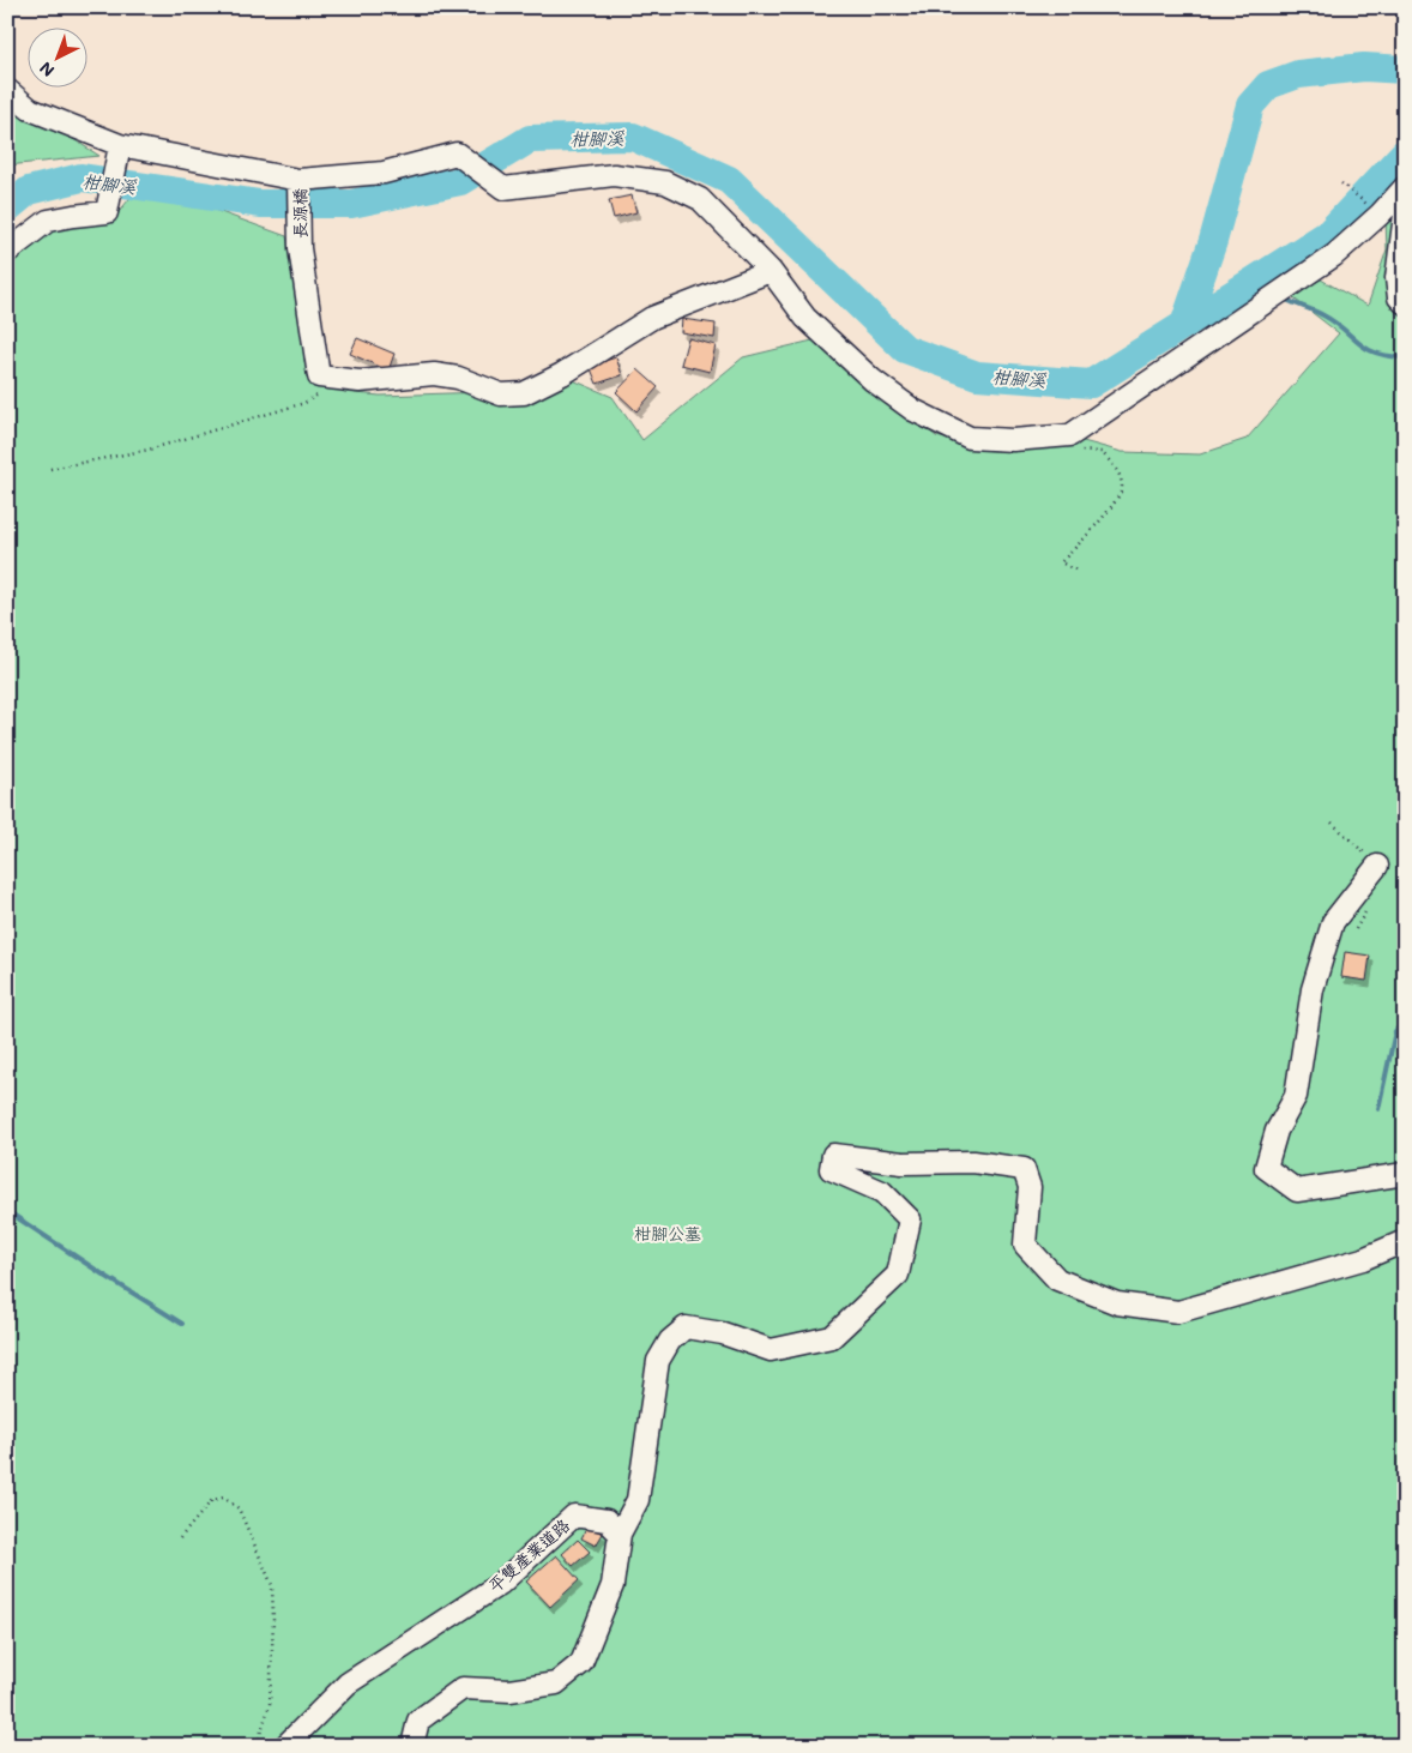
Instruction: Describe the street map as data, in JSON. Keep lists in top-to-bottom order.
{
  "streets": {
    "street": ["長源橋", "平雙產業道路"]
  },
  "water": ["柑腳溪"],
  "parks": ["柑腳公墓"],
  "north": "bottom left"
}
